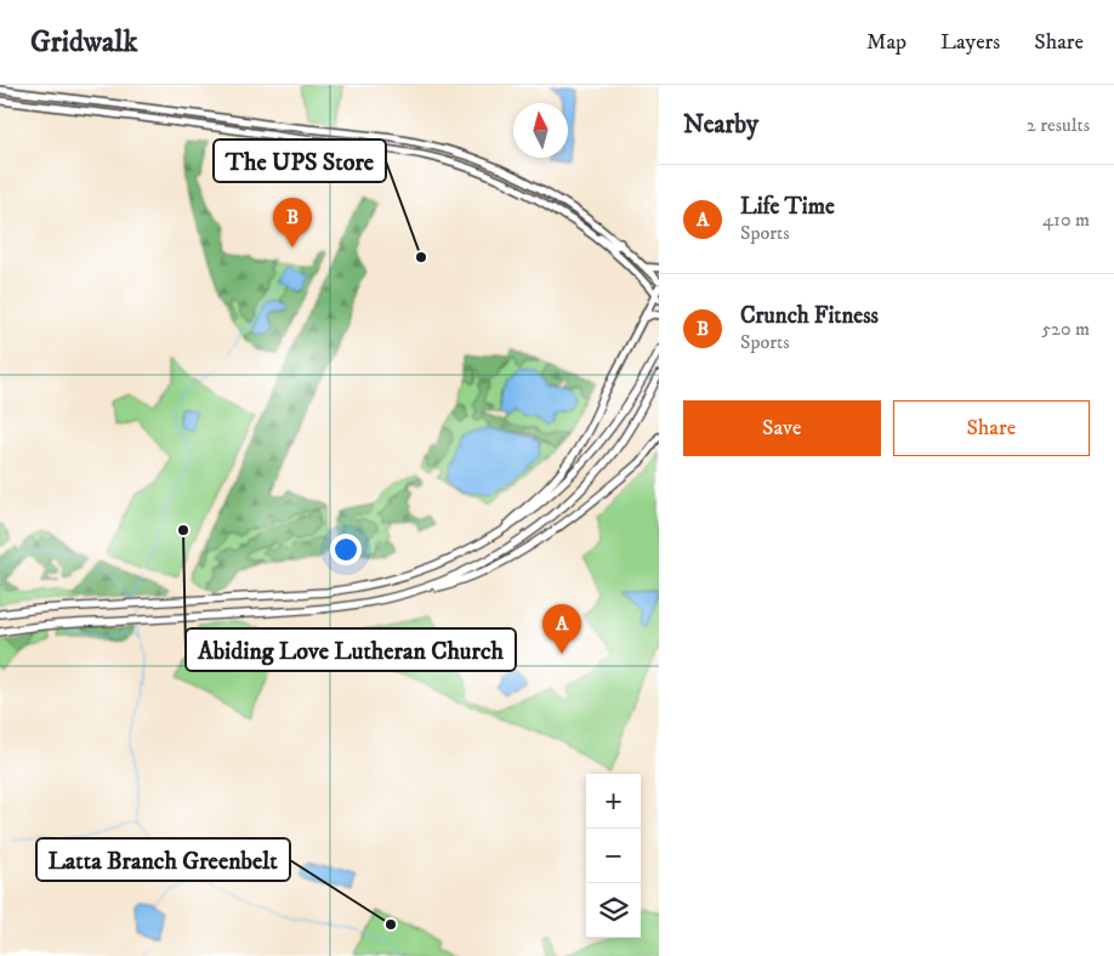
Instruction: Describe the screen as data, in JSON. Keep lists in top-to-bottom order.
{
  "places": ["The UPS Store", "Abiding Love Lutheran Church", "Latta Branch Greenbelt"],
  "north": "top",
  "page": {
    "header": "Gridwalk",
    "nav": ["Map", "Layers", "Share"],
    "heading": ["Nearby", "2 results"],
    "list": [
      {
        "mark": "A",
        "name": "Life Time",
        "note": "Sports",
        "value": "410 m"
      },
      {
        "mark": "B",
        "name": "Crunch Fitness",
        "note": "Sports",
        "value": "520 m"
      }
    ],
    "pins": ["B", "A"],
    "buttons": ["Save", "Share"],
    "map_buttons": ["+", "−"]
  }
}
